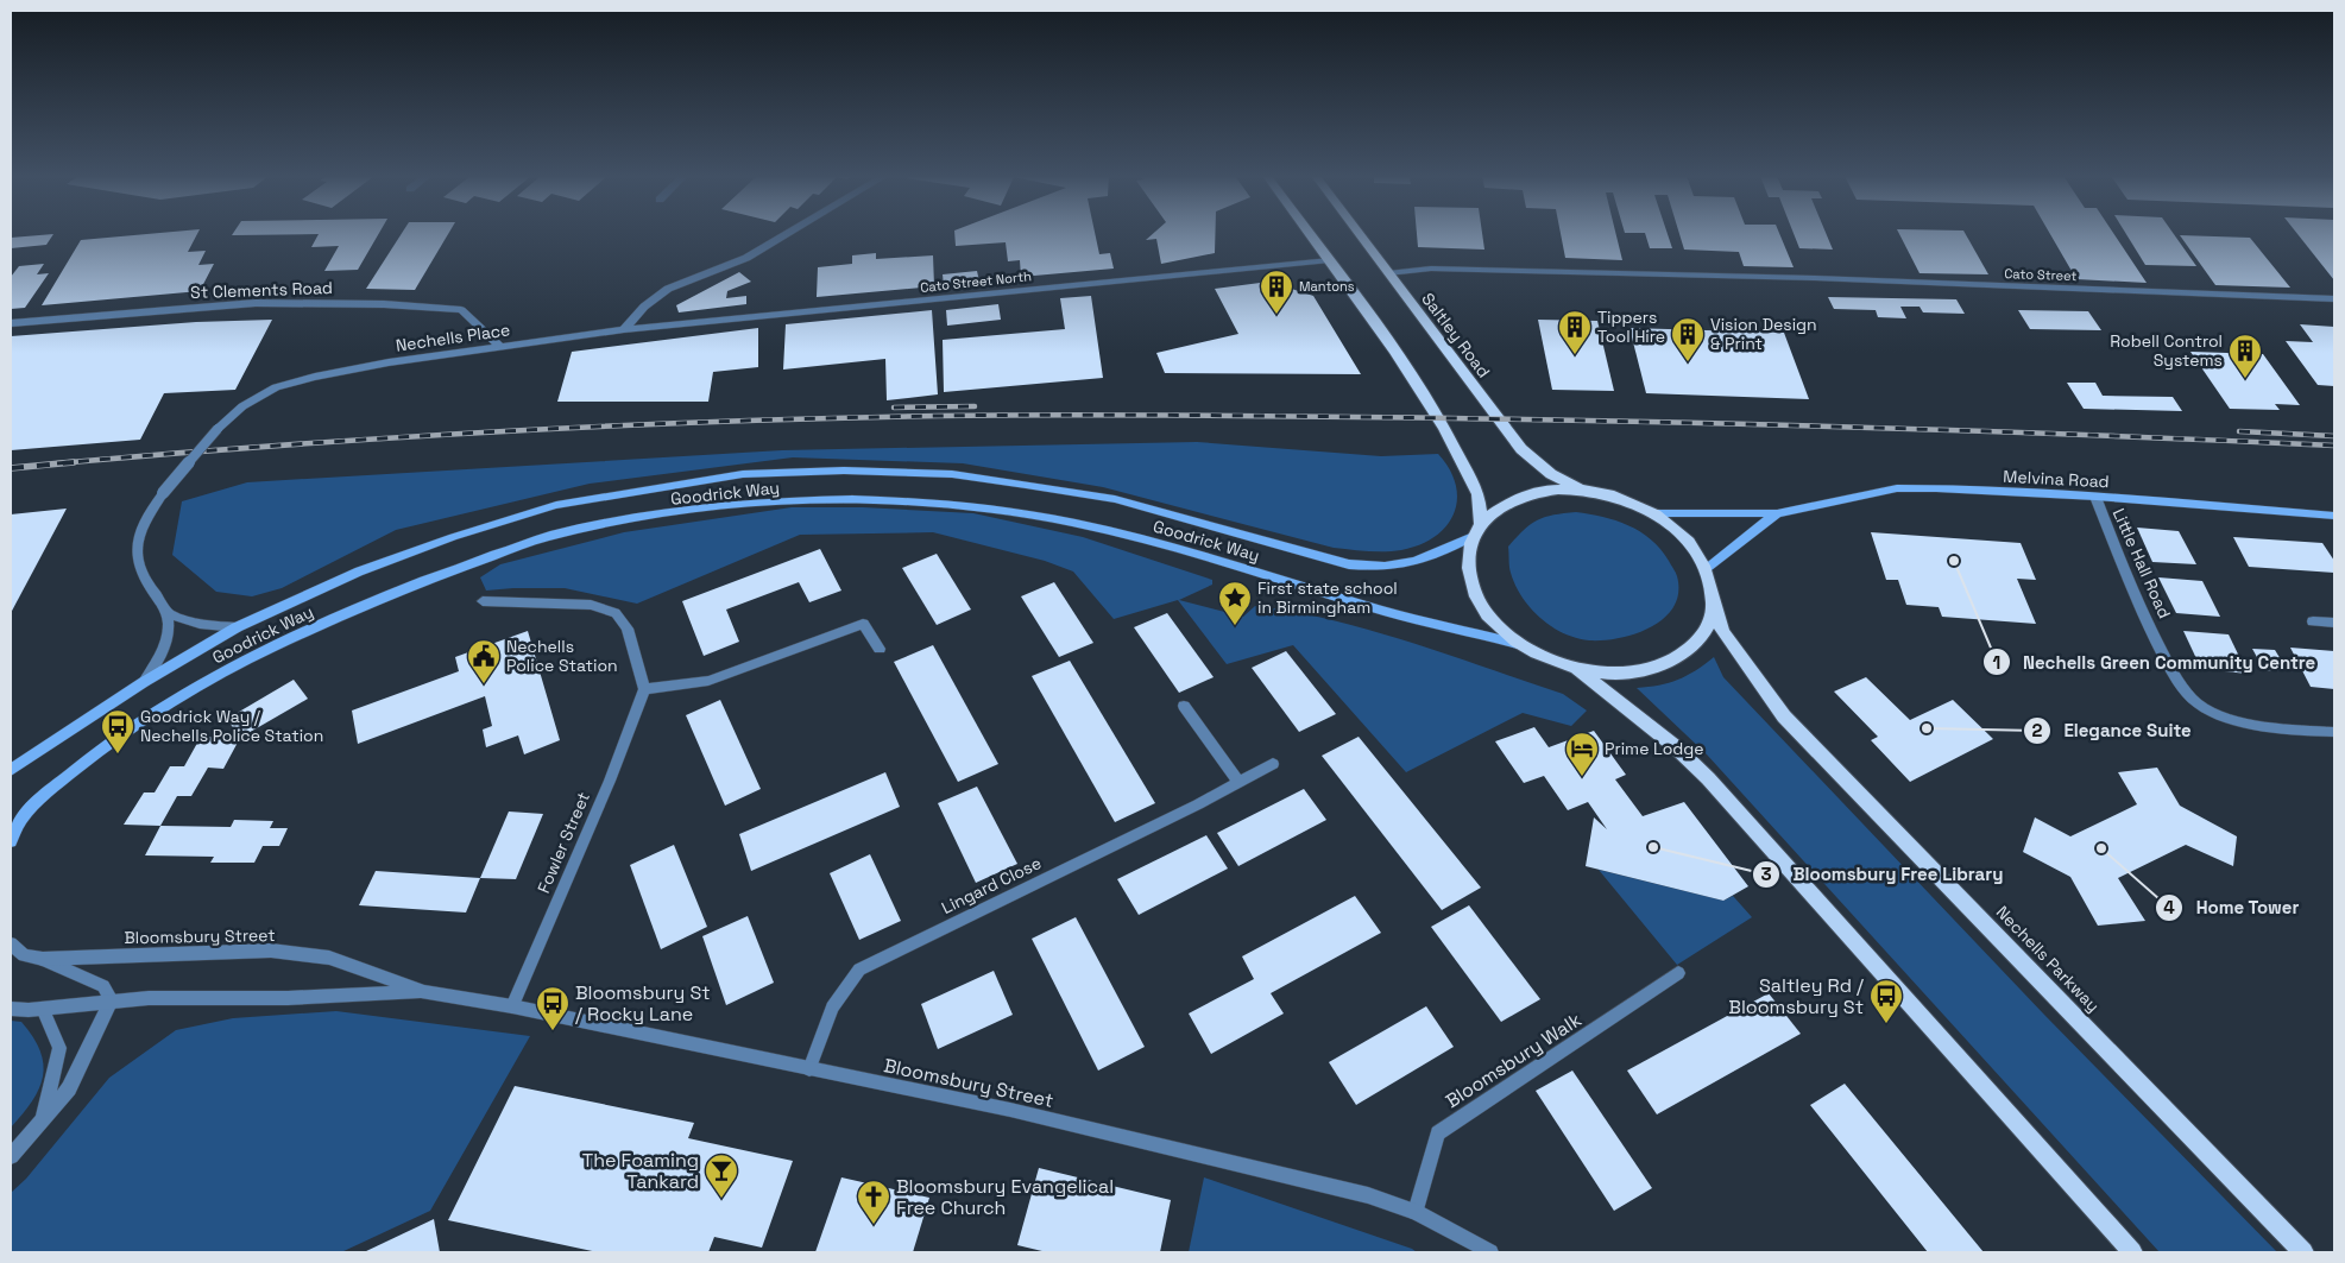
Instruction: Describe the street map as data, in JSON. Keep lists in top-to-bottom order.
{
  "streets": {
    "main road": [
      "Saltley Road",
      "Melvina Road",
      "Goodrick Way",
      "Nechells Parkway"
    ],
    "street": [
      "Cato Street",
      "Cato Street North",
      "St Clements Road",
      "Nechells Place",
      "Little Hall Road",
      "Fowler Street",
      "Lingard Close",
      "Bloomsbury Street",
      "Bloomsbury Walk"
    ]
  },
  "crossings": [
    ["Cato Street", "Saltley Road"],
    ["Cato Street North", "Nechells Place"],
    ["St Clements Road", "Nechells Place"],
    ["Saltley Road", "Nechells Parkway"],
    ["Melvina Road", "Little Hall Road"],
    ["Melvina Road", "Nechells Parkway"],
    ["Fowler Street", "Bloomsbury Street"],
    ["Lingard Close", "Bloomsbury Street"],
    ["Bloomsbury Street", "Bloomsbury Walk"]
  ],
  "places": {
    "building": [
      "Mantons",
      "Tippers Tool Hire",
      "Vision Design & Print",
      "Robell Control Systems"
    ],
    "other": [
      "Nechells Green Community Centre",
      "Elegance Suite",
      "Bloomsbury Free Library",
      "Home Tower"
    ],
    "place": ["First state school in Birmingham"],
    "public building": ["Nechells Police Station"],
    "bus stop": ["Goodrick Way / Nechells Police Station", "Saltley Rd / Bloomsbury St", "Bloomsbury St / Rocky Lane"],
    "hotel": ["Prime Lodge"],
    "bar": ["The Foaming Tankard"],
    "church": ["Bloomsbury Evangelical Free Church"]
  }
}
